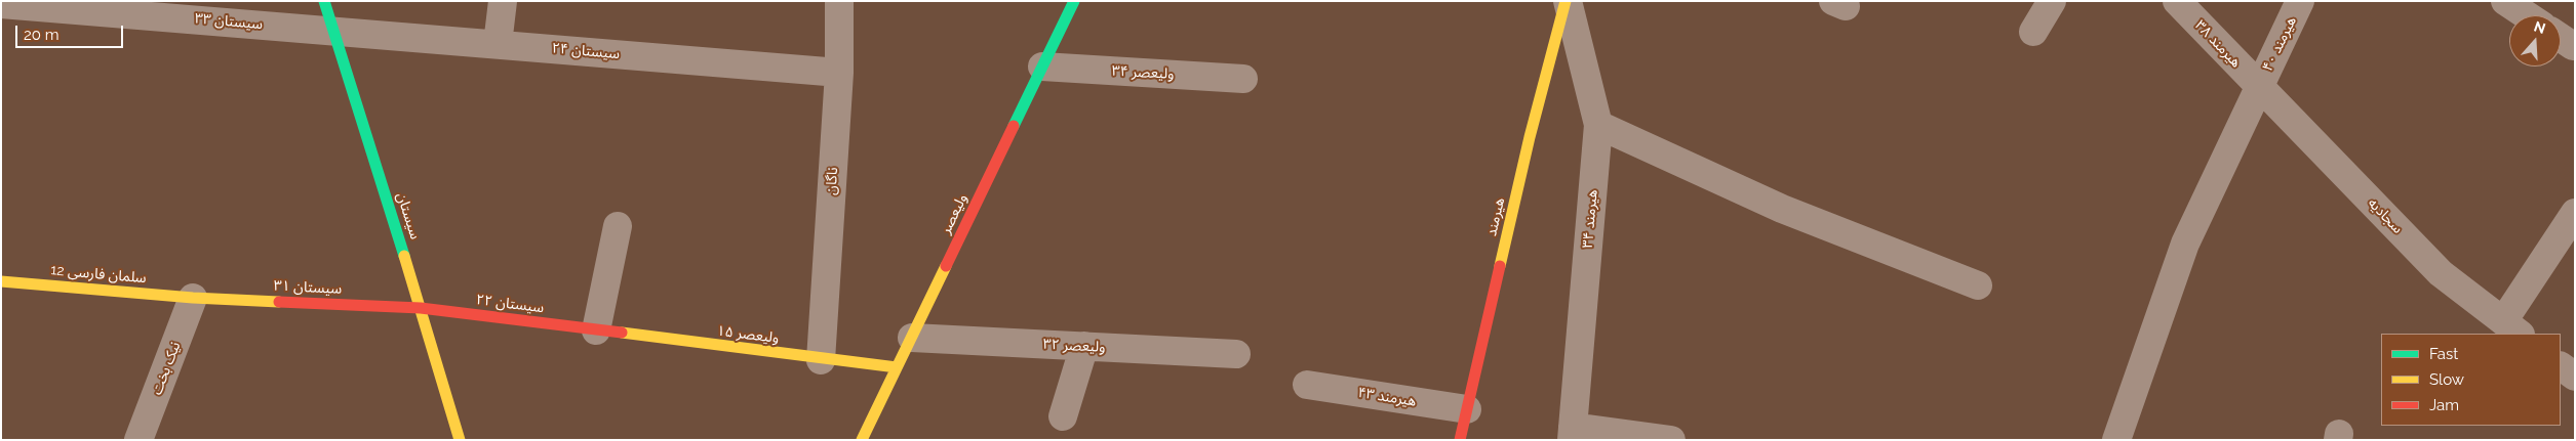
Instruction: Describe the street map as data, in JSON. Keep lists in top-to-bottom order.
{
  "streets": {
    "street": [
      "سیستان ۳۳",
      "هیرمند ۳۸",
      "هیرمند ۴۰",
      "سیستان ۲۴",
      "ولیعصر ۳۴",
      "ناگان",
      "ولیعصر",
      "سیستان",
      "سجادیه",
      "هیرمند",
      "هیرمند ۳۴",
      "سلمان فارسی 12",
      "سیستان ۳۱",
      "سیستان ۲۲",
      "ولیعصر ۱۵",
      "ولیعصر ۳۲",
      "نیک بخت",
      "هیرمند ۴۳"
    ]
  },
  "crossings": [
    ["سیستان ۳۳", "سیستان ۲۴"],
    ["سیستان ۳۳", "سیستان"],
    ["هیرمند ۳۸", "هیرمند ۴۰"],
    ["هیرمند ۳۸", "سجادیه"],
    ["هیرمند ۴۰", "سجادیه"],
    ["سیستان ۲۴", "ناگان"],
    ["سیستان ۲۴", "سیستان"],
    ["ولیعصر ۳۴", "ولیعصر"],
    ["ناگان", "ولیعصر ۱۵"],
    ["ولیعصر", "ولیعصر ۱۵"],
    ["ولیعصر", "ولیعصر ۳۲"],
    ["سیستان", "سیستان ۳۱"],
    ["سیستان", "سیستان ۲۲"],
    ["هیرمند", "هیرمند ۳۴"],
    ["هیرمند", "هیرمند ۴۳"],
    ["سلمان فارسی 12", "سیستان ۳۱"],
    ["سلمان فارسی 12", "نیک بخت"],
    ["سیستان ۳۱", "سیستان ۲۲"],
    ["سیستان ۳۱", "نیک بخت"],
    ["سیستان ۲۲", "ولیعصر ۱۵"]
  ],
  "legend": ["Fast", "Slow", "Jam"],
  "scale_bar": "20 m",
  "north": "top"
}
